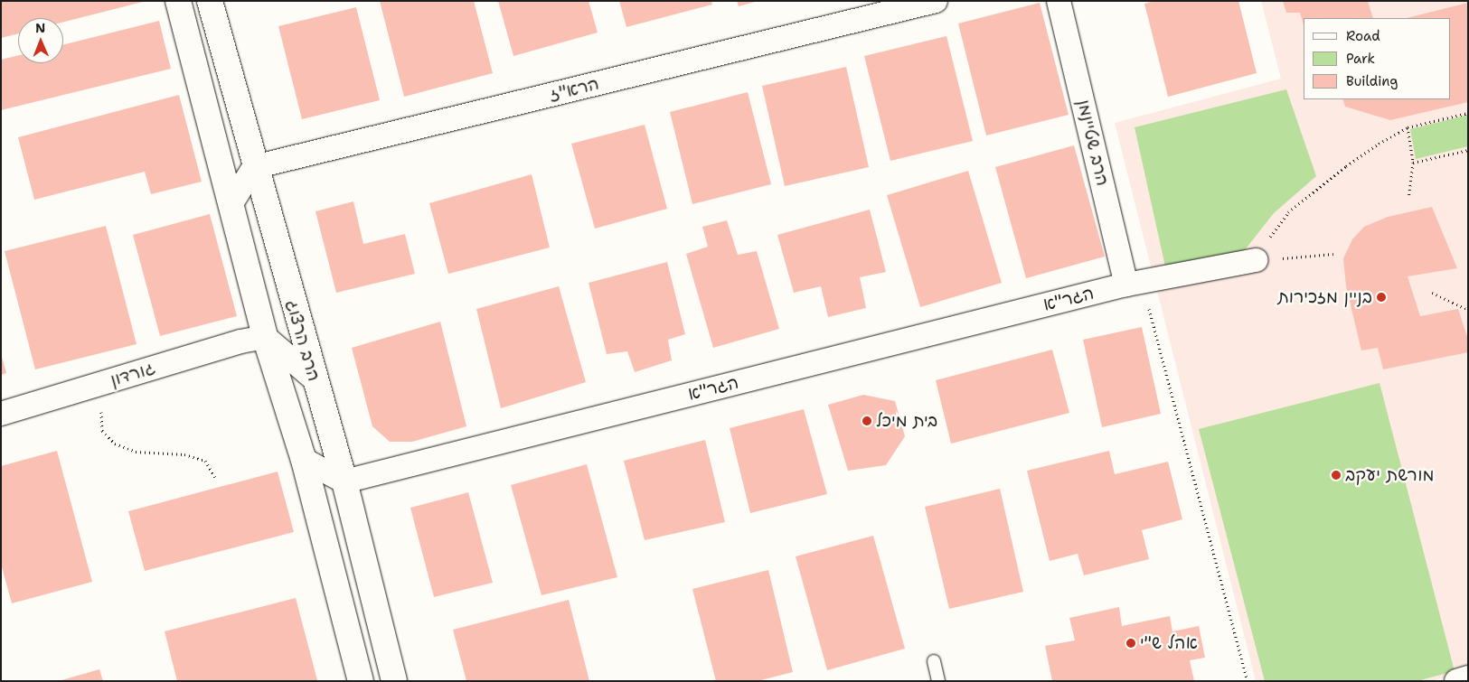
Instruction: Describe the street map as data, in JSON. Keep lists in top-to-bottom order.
{
  "streets": {
    "street": [
      "הרא\"ז",
      "הרב שטיינמן",
      "הגר\"א",
      "הרב הרצוג",
      "גורדון"
    ]
  },
  "crossings": [
    ["הרא\"ז", "הרב הרצוג"],
    ["הרב שטיינמן", "הגר\"א"],
    ["הגר\"א", "הרב הרצוג"],
    ["הרב הרצוג", "גורדון"]
  ],
  "places": [
    "בניין מזכירות",
    "בית מיכל",
    "מורשת יעקב",
    "אהל ש\"י"
  ],
  "legend": ["Road", "Park", "Building"],
  "north": "top"
}
